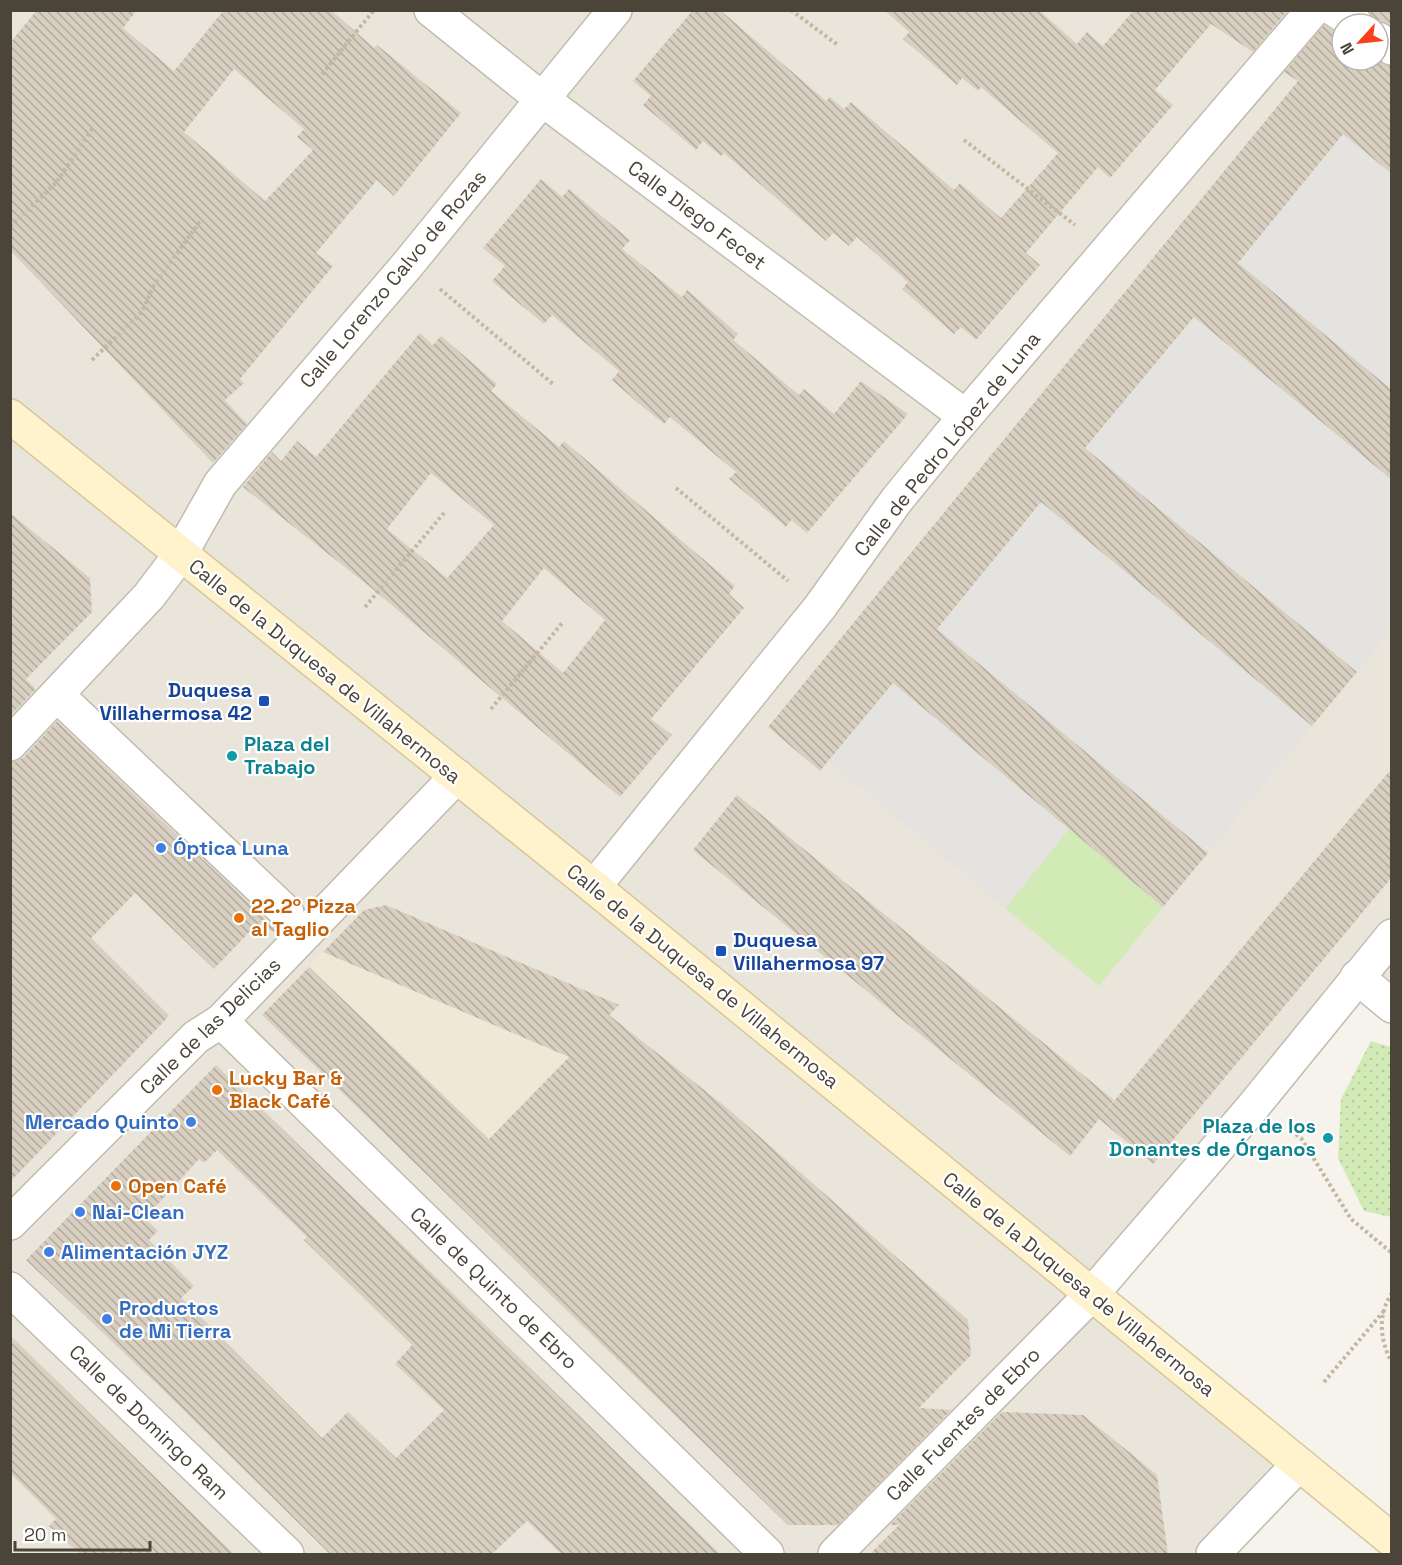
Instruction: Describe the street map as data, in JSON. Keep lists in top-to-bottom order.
{
  "streets": {
    "main road": ["Calle de la Duquesa de Villahermosa"],
    "street": [
      "Calle Diego Fecet",
      "Calle Lorenzo Calvo de Rozas",
      "Calle de Pedro López de Luna",
      "Calle de las Delicias",
      "Calle de Quinto de Ebro",
      "Calle de Domingo Ram",
      "Calle Fuentes de Ebro"
    ]
  },
  "crossings": [
    ["Calle Diego Fecet", "Calle Lorenzo Calvo de Rozas"],
    ["Calle Diego Fecet", "Calle de Pedro López de Luna"],
    ["Calle Lorenzo Calvo de Rozas", "Calle de la Duquesa de Villahermosa"],
    ["Calle de Pedro López de Luna", "Calle de la Duquesa de Villahermosa"],
    ["Calle de la Duquesa de Villahermosa", "Calle de las Delicias"],
    ["Calle de la Duquesa de Villahermosa", "Calle Fuentes de Ebro"],
    ["Calle de las Delicias", "Calle de Quinto de Ebro"]
  ],
  "places": {
    "transit": ["Duquesa Villahermosa 42", "Duquesa Villahermosa 97"],
    "other": [
      "Plaza del Trabajo",
      "Óptica Luna",
      "22.2º Pizza al Taglio",
      "Lucky Bar & Black Café",
      "Mercado Quinto",
      "Plaza de los Donantes de Órganos",
      "Open Café",
      "Nai-Clean",
      "Alimentación JYZ",
      "Productos de Mi Tierra"
    ]
  },
  "scale_bar": "20 m",
  "north": "bottom left"
}
